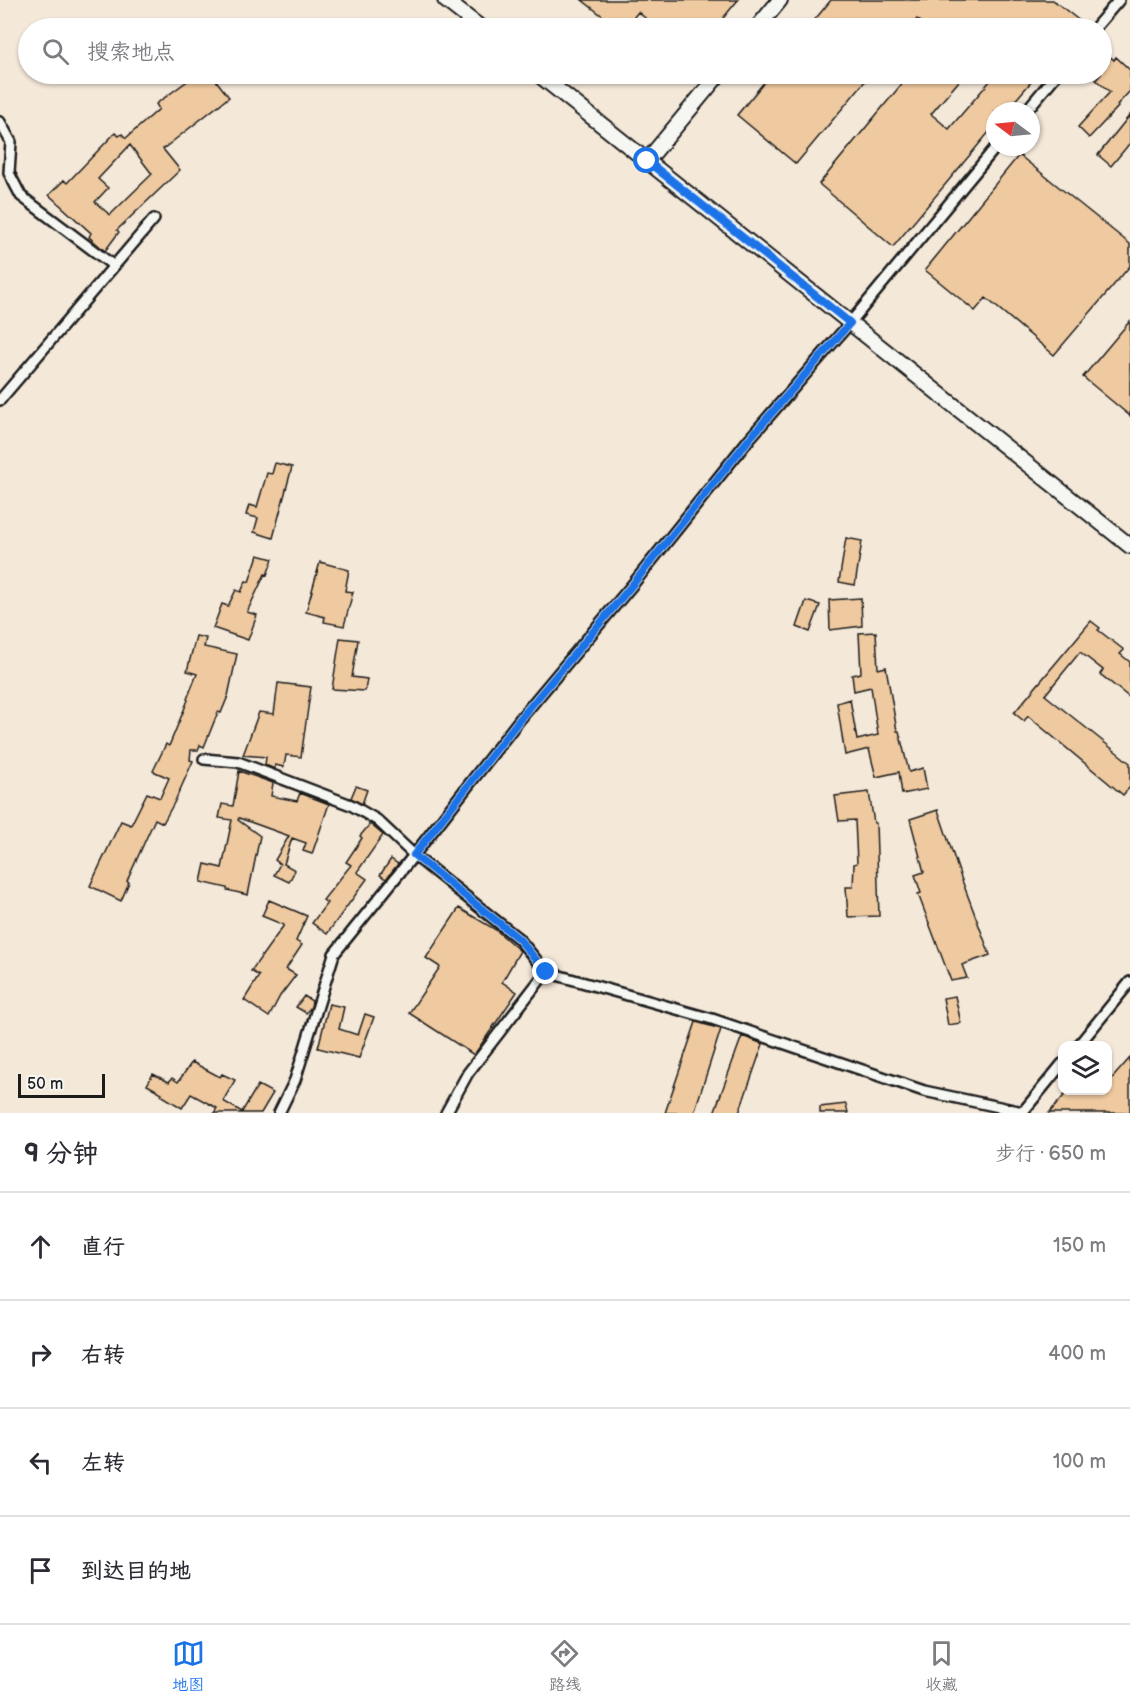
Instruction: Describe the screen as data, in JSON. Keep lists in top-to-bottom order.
{
  "scale_bar": "50 m",
  "north": "left",
  "page": {
    "search": "搜索地点",
    "scale": "50 m",
    "heading": ["9 分钟", "步行 · 650 m"],
    "list": [
      ["直行", "150 m"],
      ["右转", "400 m"],
      ["左转", "100 m"],
      "到达目的地"
    ],
    "nav": ["地图", "路线", "收藏"]
  }
}
